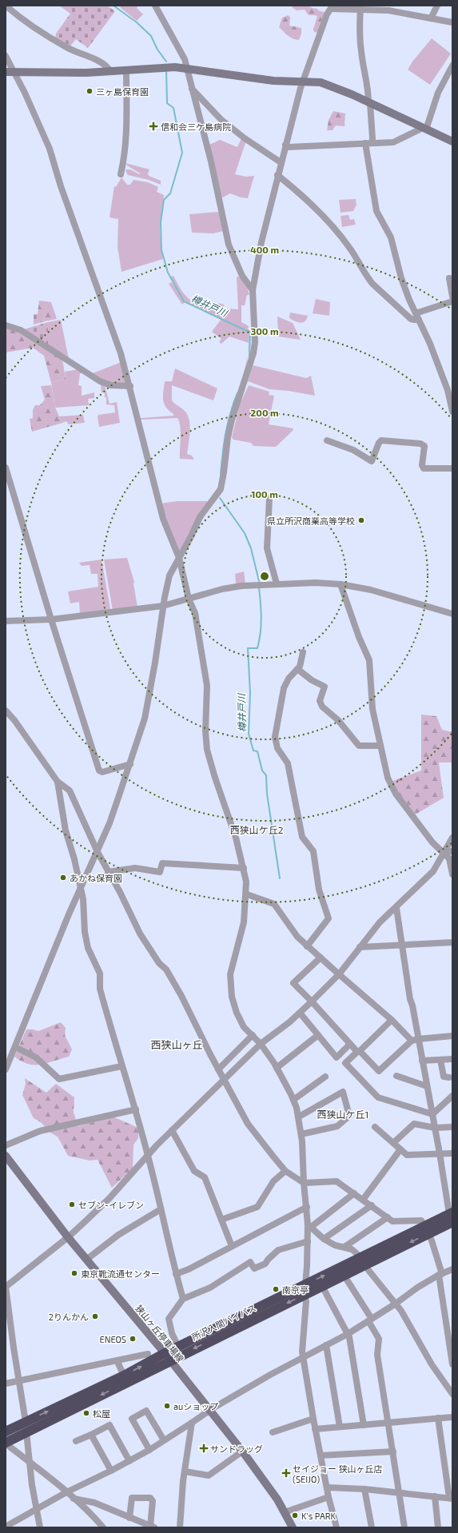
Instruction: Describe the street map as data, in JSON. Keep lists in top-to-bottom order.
{
  "streets": {
    "highway": ["所沢入間バイパス"],
    "main road": ["狭山ヶ丘停車場線"]
  },
  "crossings": [
    ["所沢入間バイパス", "狭山ヶ丘停車場線"]
  ],
  "districts": ["西狭山ケ丘2", "西狭山ヶ丘", "西狭山ケ丘1"],
  "water": ["樽井戸川"],
  "places": {
    "other": [
      "三ヶ島保育園",
      "県立所沢商業高等学校",
      "あかね保育園",
      "セブン-イレブン",
      "東京靴流通センター",
      "南京亭",
      "2りんかん",
      "ENEOS",
      "auショップ",
      "松屋",
      "K's PARK"
    ],
    "health": ["信和会三ケ島病院", "サンドラッグ", "セイジョー 狭山ヶ丘店 (SEIJO)"]
  },
  "rings": [
    "400 m",
    "300 m",
    "200 m",
    "100 m"
  ]
}
